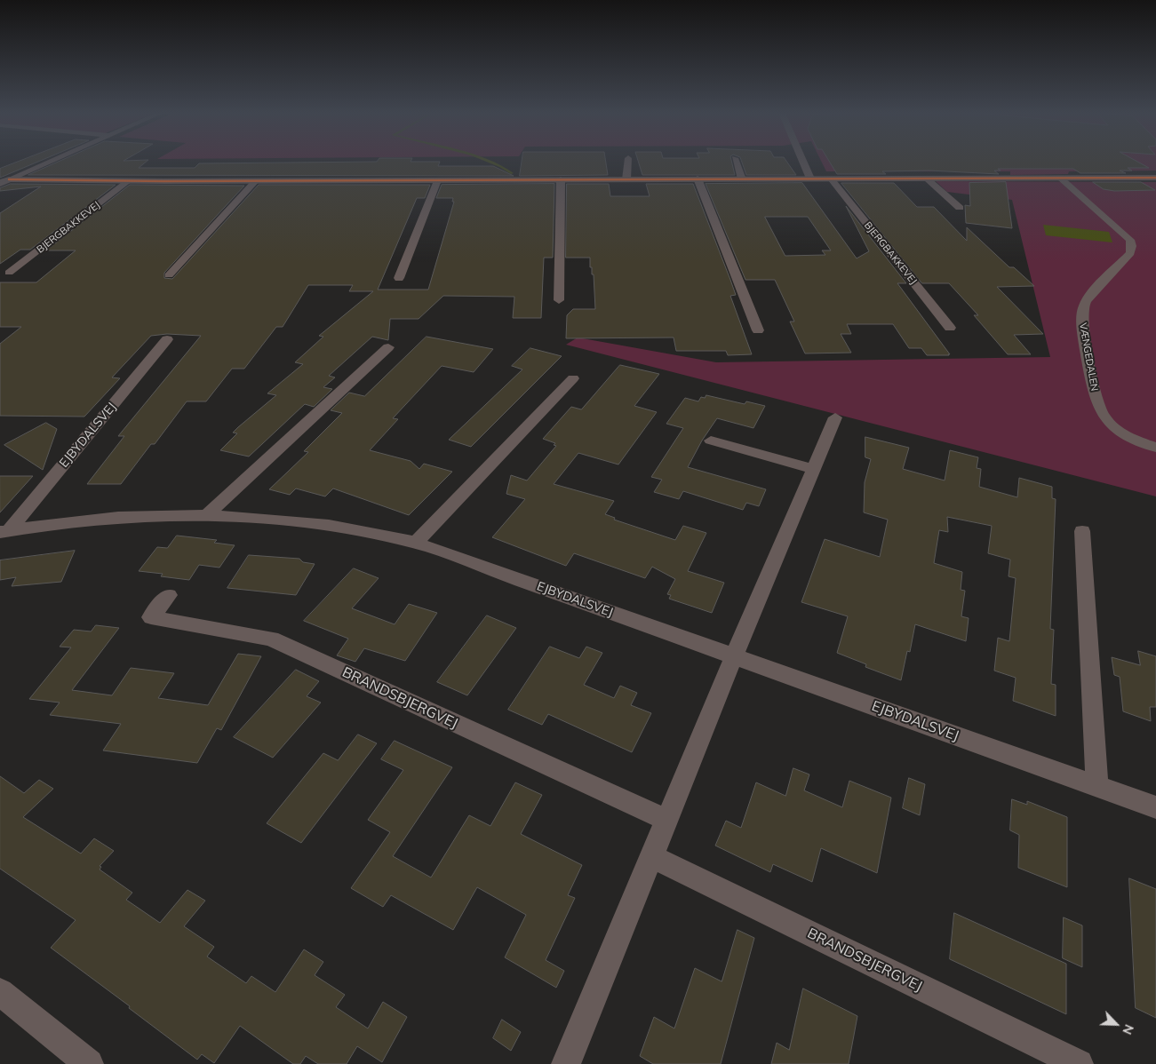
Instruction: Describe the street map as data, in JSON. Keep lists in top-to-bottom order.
{
  "streets": {
    "street": [
      "BJERGBAKKEVEJ",
      "VÆNGEDALEN",
      "EJBYDALSVEJ",
      "BRANDSBJERGVEJ"
    ]
  },
  "crossings": [
    ["BJERGBAKKEVEJ", "VÆNGEDALEN"]
  ],
  "north": "bottom right"
}
